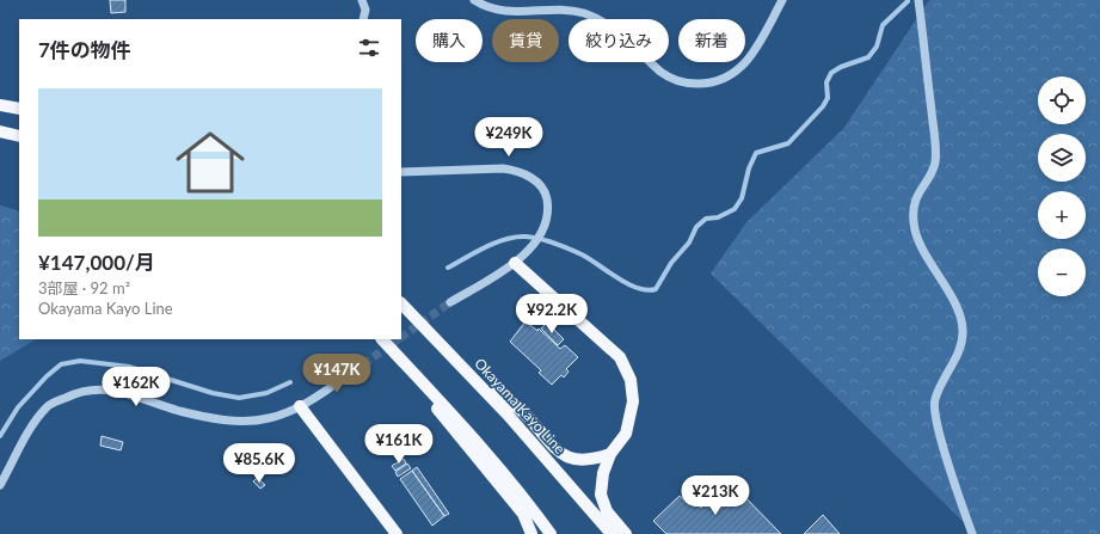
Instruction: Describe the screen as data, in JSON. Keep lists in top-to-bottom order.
{
  "streets": {
    "main road": ["Okayama Kayo Line"]
  },
  "page": {
    "chip": [
      "購入",
      "賃貸",
      "絞り込み",
      "新着"
    ],
    "heading": "7件の物件",
    "map_buttons": ["+", "−"],
    "list": [
      {
        "name": "¥147,000/月",
        "note": "3部屋 · 92 m² · Okayama Kayo Line"
      }
    ],
    "price": [
      "¥249K",
      "¥92.2K",
      "¥147K",
      "¥162K",
      "¥161K",
      "¥85.6K",
      "¥213K"
    ]
  }
}
